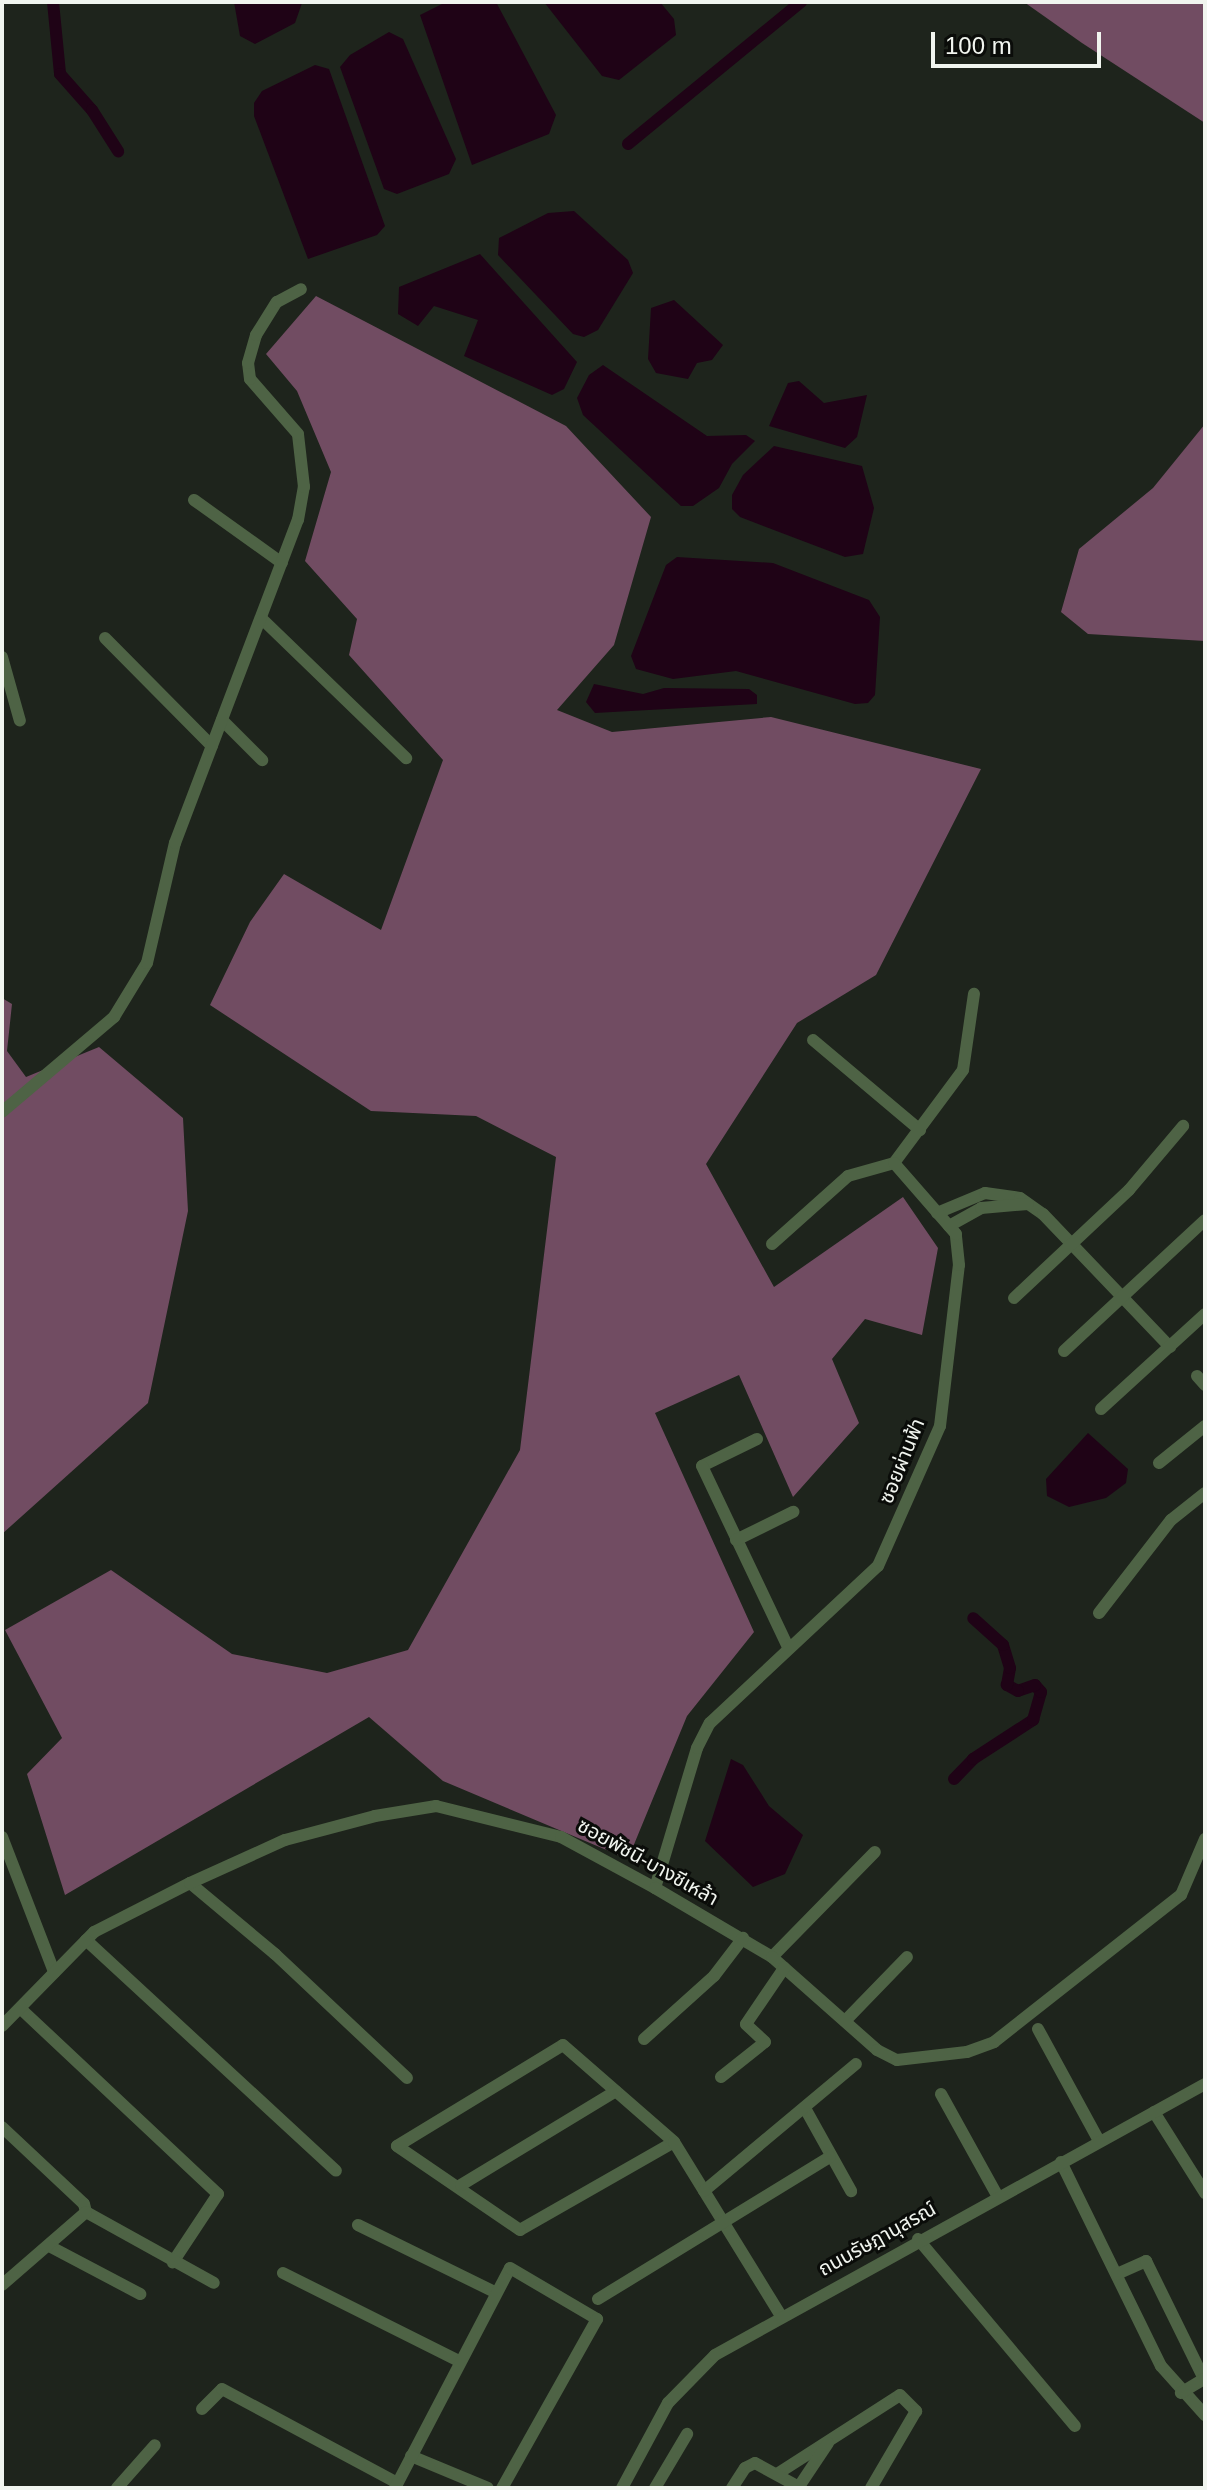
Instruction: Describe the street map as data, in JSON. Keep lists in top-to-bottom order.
{
  "streets": {
    "street": ["ซอยผ่านฟ้า", "ซอยพัชนี-บางชีเหล้า", "ถนนรัษฎานุสรณ์"]
  },
  "crossings": [
    ["ซอยผ่านฟ้า", "ซอยพัชนี-บางชีเหล้า"]
  ],
  "scale_bar": "100 m"
}
